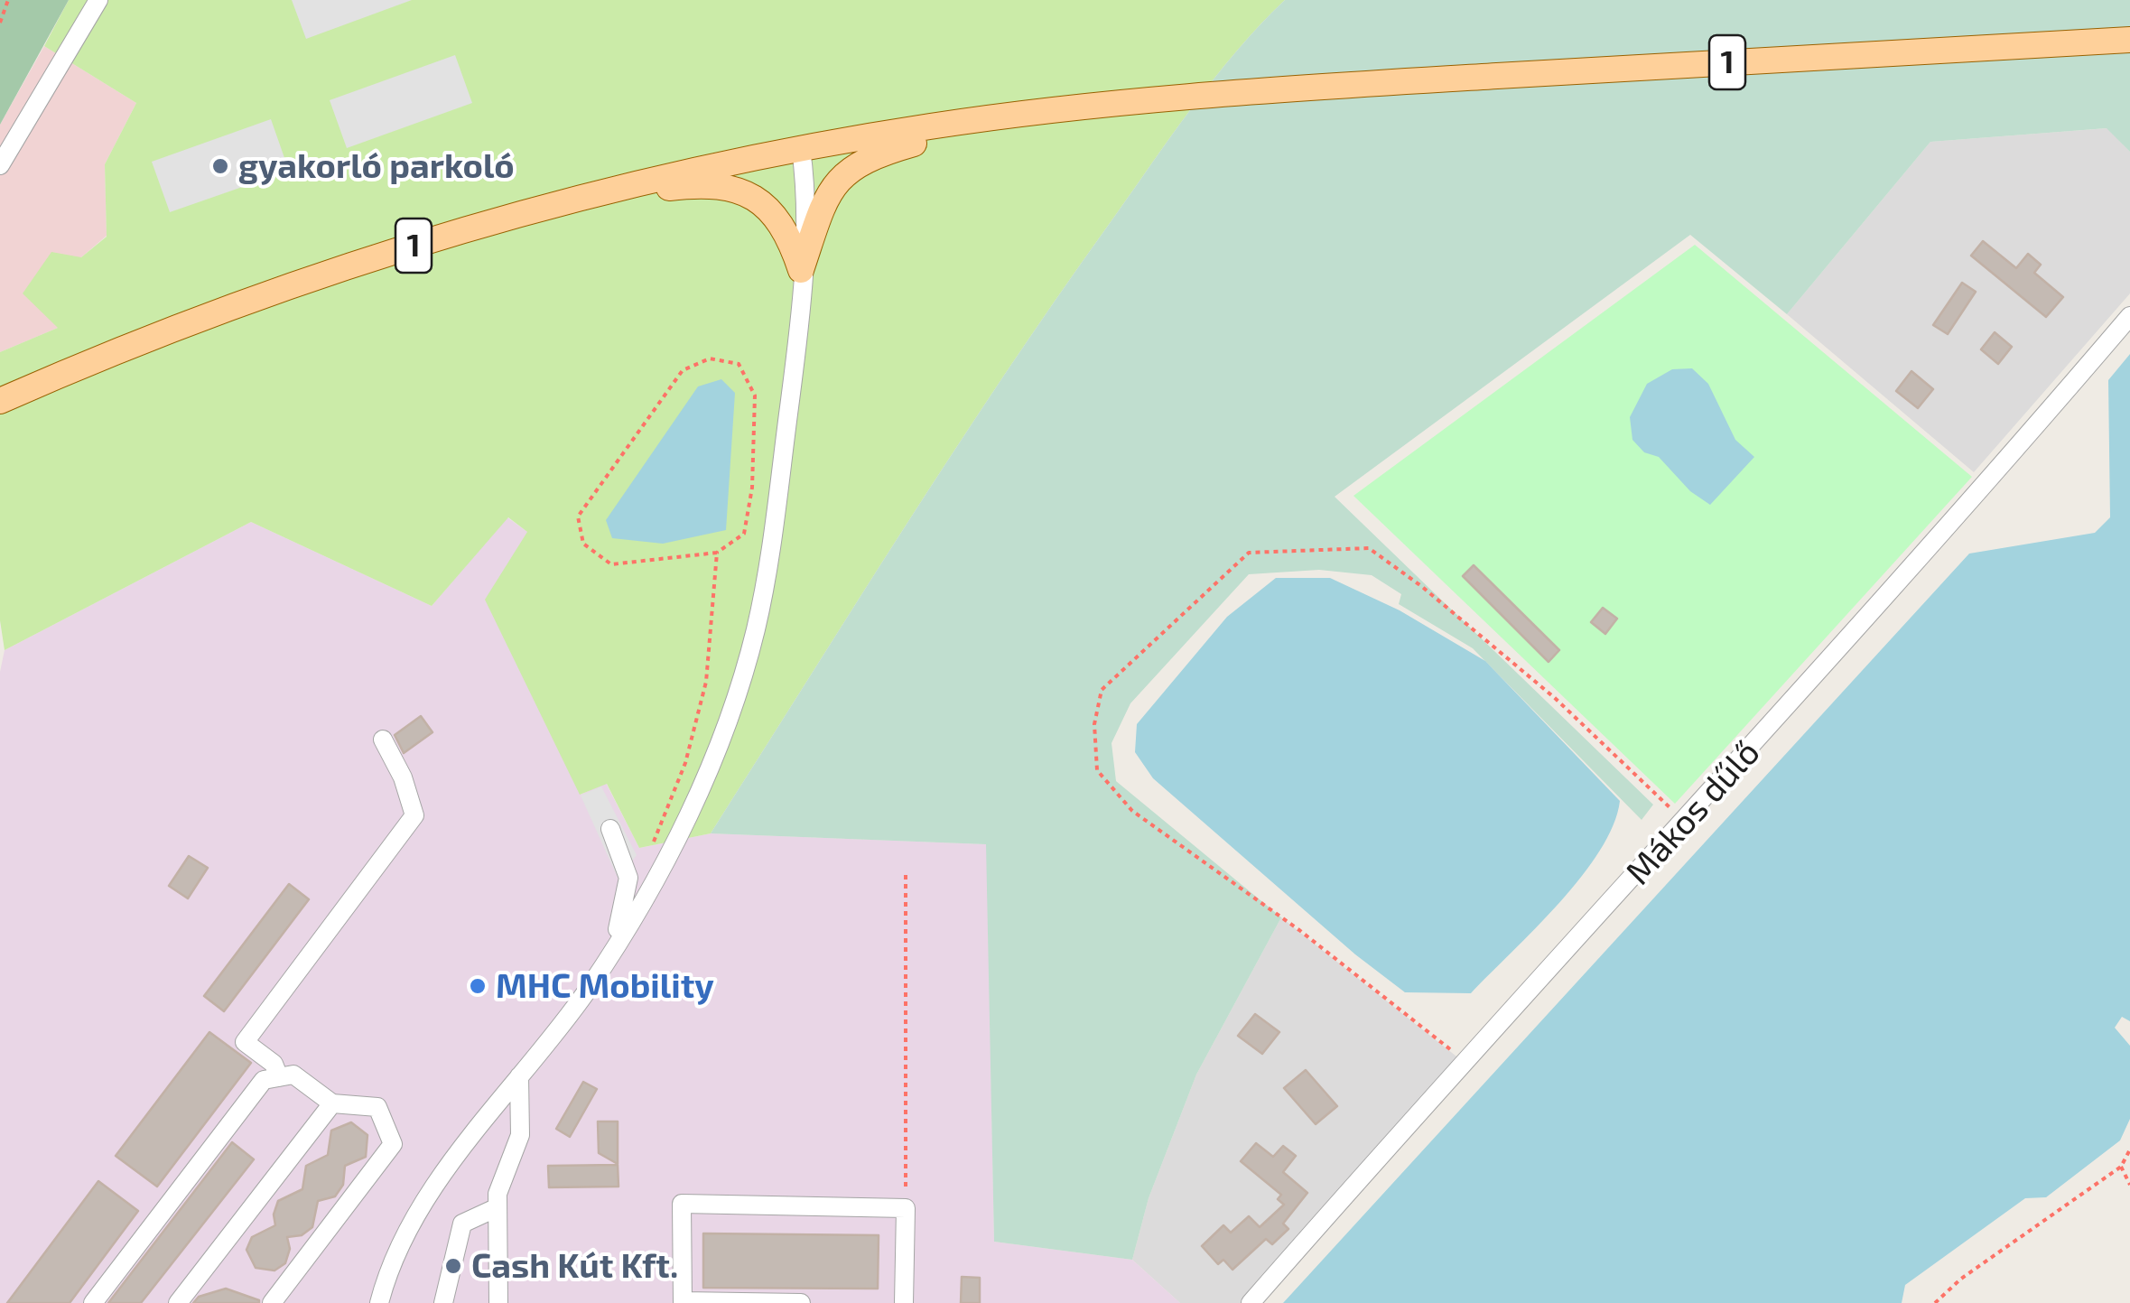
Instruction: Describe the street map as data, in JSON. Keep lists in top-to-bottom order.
{
  "streets": {
    "main road": ["1"],
    "street": ["Mákos dűlő"]
  },
  "places": ["gyakorló parkoló", "MHC Mobility", "Cash Kút Kft."]
}
